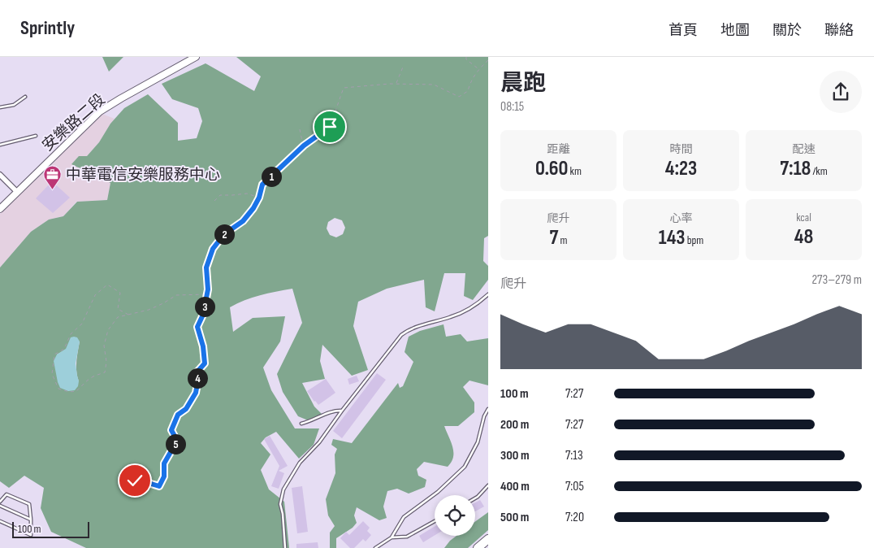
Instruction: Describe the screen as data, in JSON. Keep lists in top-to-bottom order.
{
  "streets": {
    "street": ["安樂路二段"]
  },
  "places": {
    "office": ["中華電信安樂服務中心"]
  },
  "scale_bar": "100 m",
  "page": {
    "header": "Sprintly",
    "nav": [
      "首頁",
      "地圖",
      "關於",
      "聯絡"
    ],
    "heading": ["晨跑", "08:15"],
    "stats": [
      ["距離", "0.60 km"],
      ["時間", "4:23"],
      ["配速", "7:18 /km"],
      ["爬升", "7 m"],
      ["心率", "143 bpm"],
      ["kcal", "48"]
    ],
    "pins": [
      "1",
      "2",
      "3",
      "4",
      "5"
    ],
    "chart": ["爬升", "273–279 m"],
    "list": [
      {
        "name": "100 m",
        "note": "7:27"
      },
      {
        "name": "200 m",
        "note": "7:27"
      },
      {
        "name": "300 m",
        "note": "7:13"
      },
      {
        "name": "400 m",
        "note": "7:05"
      },
      {
        "name": "500 m",
        "note": "7:20"
      }
    ],
    "scale": "100 m"
  }
}
